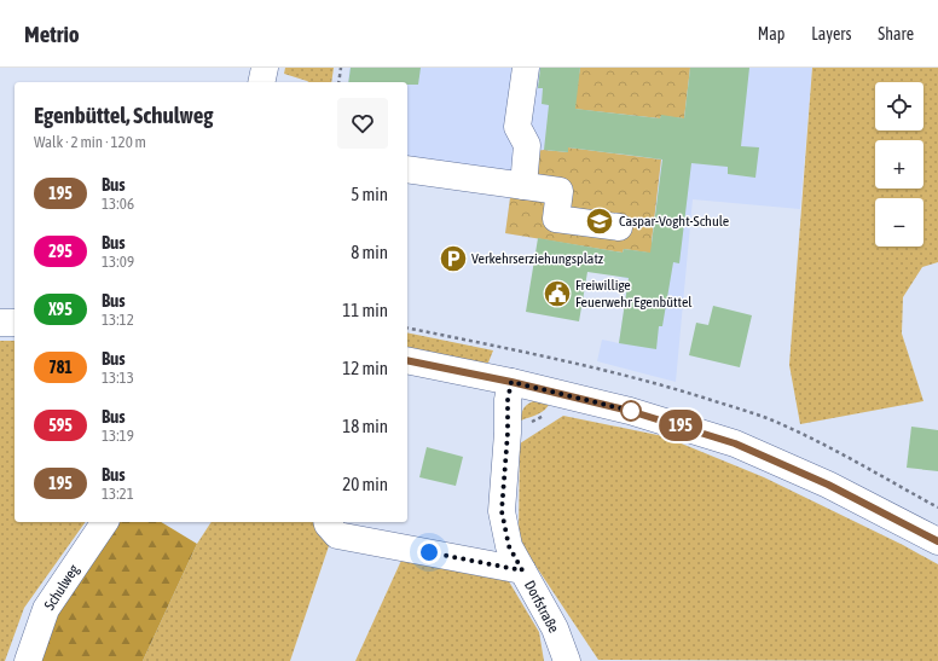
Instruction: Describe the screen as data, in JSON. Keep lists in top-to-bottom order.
{
  "streets": {
    "main road": ["Schulweg", "Dorfstraße"]
  },
  "places": {
    "school or university": ["Caspar-Voght-Schule"],
    "parking": ["Verkehrserziehungsplatz"],
    "public building": ["Freiwillige Feuerwehr Egenbüttel"]
  },
  "lines": ["bus line 195"],
  "page": {
    "header": "Metrio",
    "nav": ["Map", "Layers", "Share"],
    "on_map": "195",
    "map_buttons": ["+", "−"],
    "heading": ["Egenbüttel, Schulweg", "Walk · 2 min · 120 m"],
    "list": [
      {
        "mark": "195",
        "name": "Bus",
        "note": "13:06",
        "value": "5 min"
      },
      {
        "mark": "295",
        "name": "Bus",
        "note": "13:09",
        "value": "8 min"
      },
      {
        "mark": "X95",
        "name": "Bus",
        "note": "13:12",
        "value": "11 min"
      },
      {
        "mark": "781",
        "name": "Bus",
        "note": "13:13",
        "value": "12 min"
      },
      {
        "mark": "595",
        "name": "Bus",
        "note": "13:19",
        "value": "18 min"
      },
      {
        "mark": "195",
        "name": "Bus",
        "note": "13:21",
        "value": "20 min"
      }
    ]
  }
}
